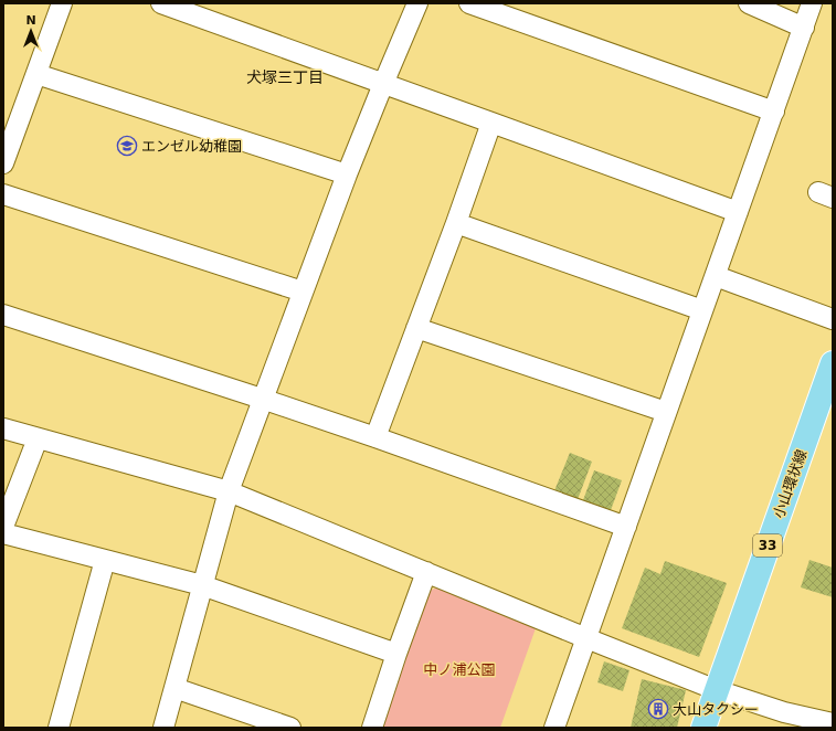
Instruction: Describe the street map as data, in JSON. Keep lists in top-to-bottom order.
{
  "streets": {
    "main road": ["小山環状線", "33"]
  },
  "districts": ["犬塚三丁目"],
  "parks": ["中ノ浦公園"],
  "places": {
    "school or university": ["エンゼル幼稚園"],
    "building": ["大山タクシー"]
  },
  "north": "top"
}
